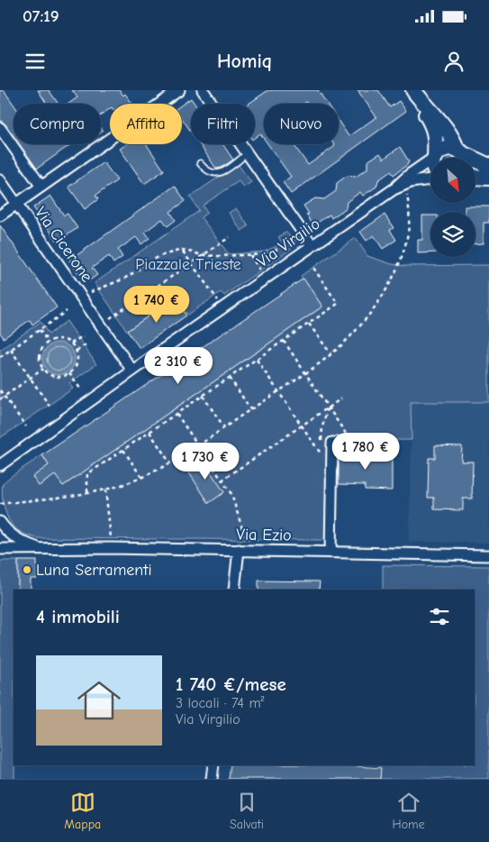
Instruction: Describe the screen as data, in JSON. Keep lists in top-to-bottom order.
{
  "streets": {
    "street": ["Via Virgilio", "Via Cicerone", "Via Ezio"]
  },
  "crossings": [
    ["Via Virgilio", "Via Cicerone"]
  ],
  "parks": ["Piazzale Trieste"],
  "places": ["Luna Serramenti"],
  "north": "bottom right",
  "page": {
    "status": "07:19",
    "header": "Homiq",
    "chip": [
      "Compra",
      "Affitta",
      "Filtri",
      "Nuovo"
    ],
    "price": [
      "1 740 €",
      "2 310 €",
      "1 780 €",
      "1 730 €"
    ],
    "heading": "4 immobili",
    "list": [
      {
        "name": "1 740 €/mese",
        "note": "3 locali · 74 m² · Via Virgilio"
      }
    ],
    "tabs": ["Mappa", "Salvati", "Home"]
  }
}
